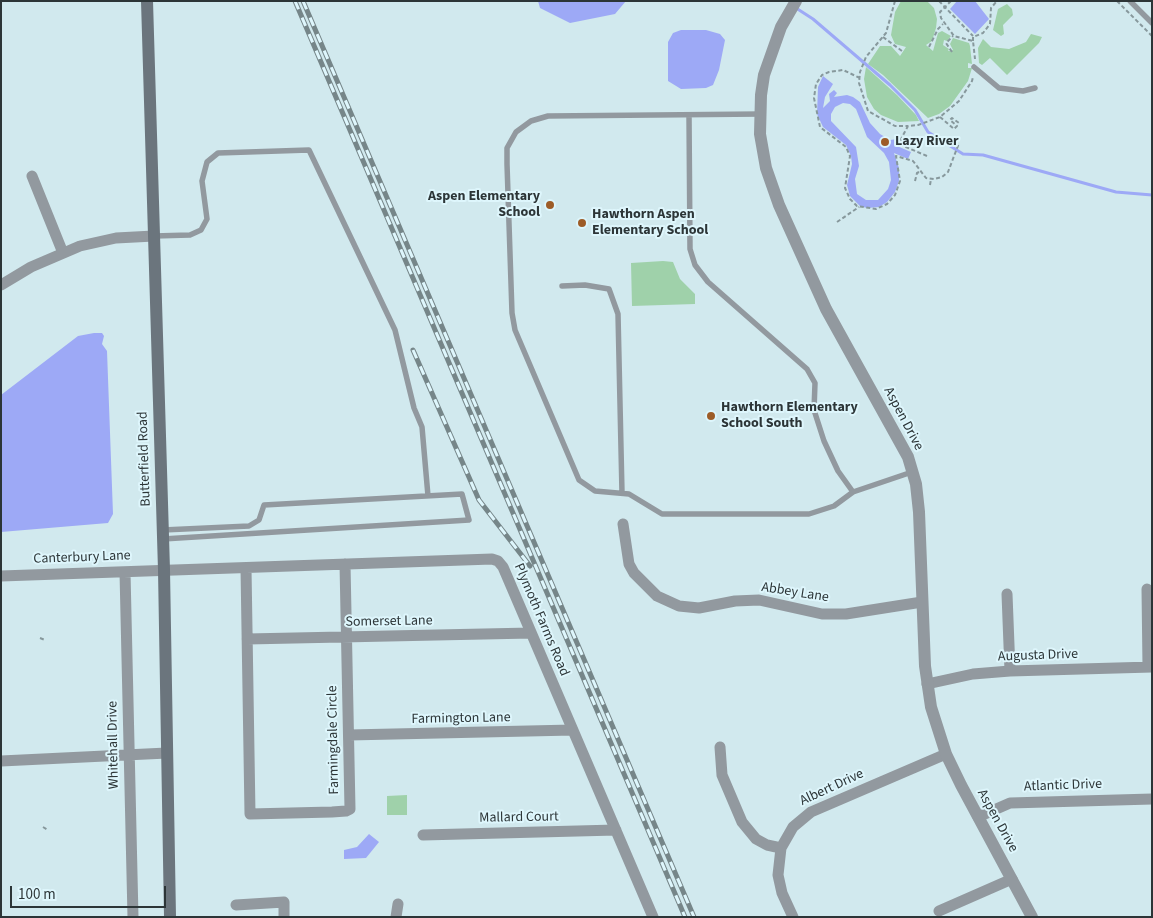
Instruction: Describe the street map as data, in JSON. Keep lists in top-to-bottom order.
{
  "streets": {
    "main road": ["Butterfield Road"],
    "street": [
      "Aspen Drive",
      "Canterbury Lane",
      "Abbey Lane",
      "Plymoth Farms Road",
      "Somerset Lane",
      "Augusta Drive",
      "Farmington Lane",
      "Farmingdale Circle",
      "Whitehall Drive",
      "Atlantic Drive",
      "Albert Drive",
      "Mallard Court"
    ]
  },
  "crossings": [
    ["Aspen Drive", "Abbey Lane"],
    ["Aspen Drive", "Augusta Drive"],
    ["Aspen Drive", "Atlantic Drive"],
    ["Aspen Drive", "Albert Drive"],
    ["Butterfield Road", "Canterbury Lane"],
    ["Butterfield Road", "Plymoth Farms Road"],
    ["Canterbury Lane", "Plymoth Farms Road"],
    ["Canterbury Lane", "Whitehall Drive"],
    ["Plymoth Farms Road", "Somerset Lane"],
    ["Plymoth Farms Road", "Farmington Lane"],
    ["Plymoth Farms Road", "Farmingdale Circle"],
    ["Plymoth Farms Road", "Mallard Court"],
    ["Somerset Lane", "Farmingdale Circle"],
    ["Farmington Lane", "Farmingdale Circle"]
  ],
  "places": [
    "Lazy River",
    "Aspen Elementary School",
    "Hawthorn Aspen Elementary School",
    "Hawthorn Elementary School South"
  ],
  "scale_bar": "100 m"
}
